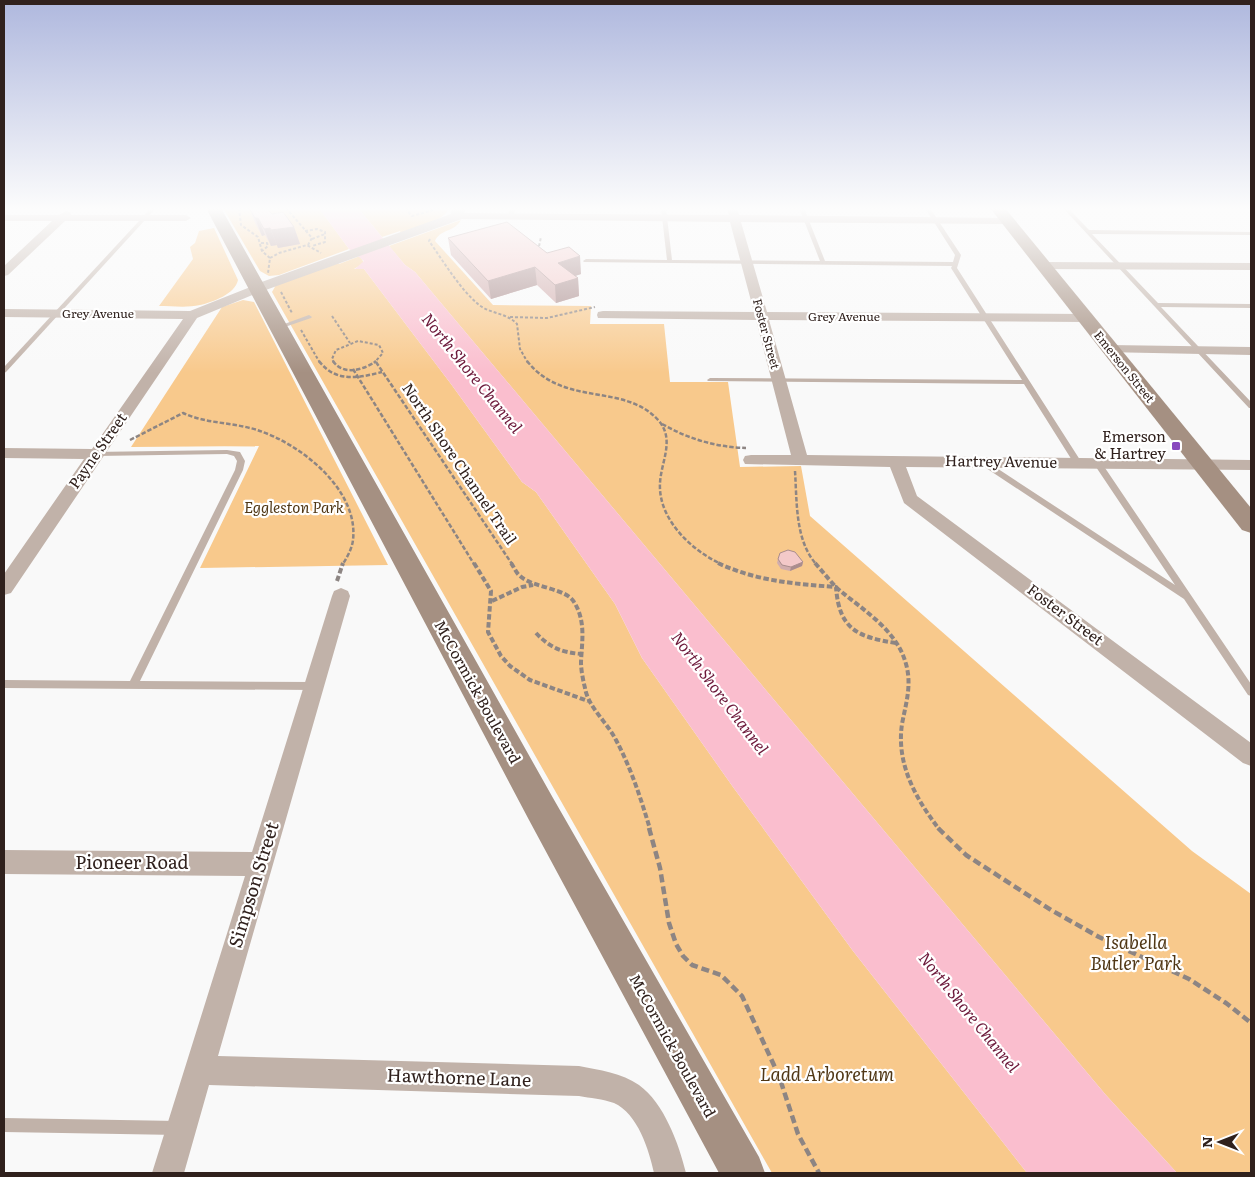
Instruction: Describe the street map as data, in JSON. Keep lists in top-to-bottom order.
{
  "streets": {
    "main road": ["Emerson Street", "McCormick Boulevard"],
    "street": [
      "Grey Avenue",
      "Foster Street",
      "Payne Street",
      "Hartrey Avenue",
      "Pioneer Road",
      "Simpson Street",
      "Hawthorne Lane"
    ],
    "path": ["North Shore Channel Trail"]
  },
  "crossings": [
    ["Grey Avenue", "Foster Street"],
    ["Grey Avenue", "Emerson Street"],
    ["Grey Avenue", "Payne Street"],
    ["Foster Street", "Hartrey Avenue"],
    ["Emerson Street", "Hartrey Avenue"],
    ["Pioneer Road", "Simpson Street"],
    ["Simpson Street", "Hawthorne Lane"]
  ],
  "water": ["North Shore Channel"],
  "parks": ["Eggleston Park", "Isabella Butler Park", "Ladd Arboretum"],
  "places": {
    "transit": ["Emerson & Hartrey"]
  },
  "north": "left"
}
